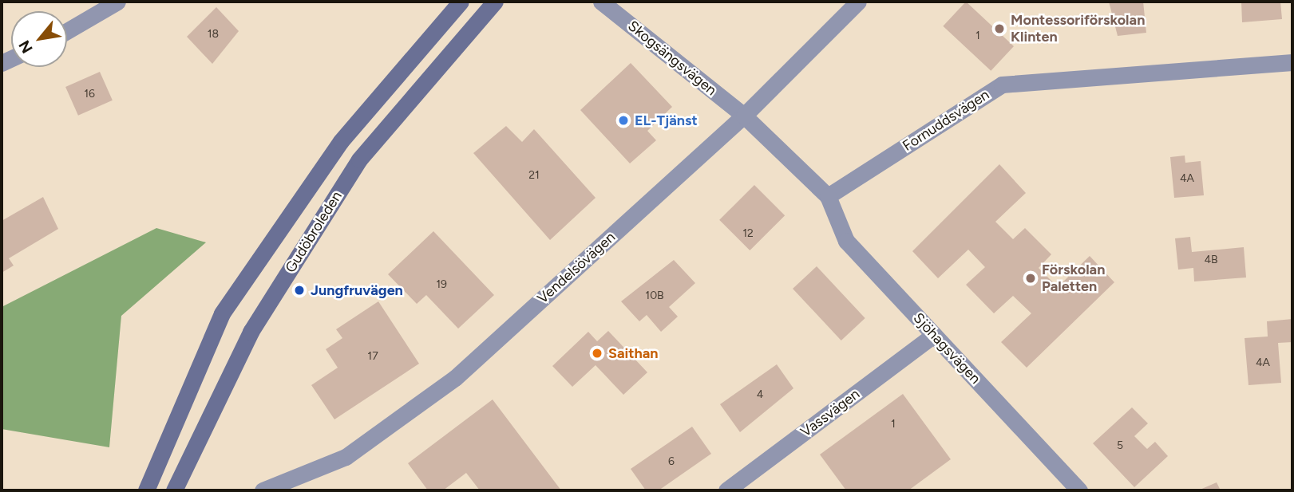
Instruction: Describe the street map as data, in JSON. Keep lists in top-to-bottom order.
{
  "streets": {
    "main road": ["Gudöbroleden"],
    "street": [
      "Skogsängsvägen",
      "Fornuddsvägen",
      "Vendelsövägen",
      "Sjöhagsvägen",
      "Vassvägen"
    ]
  },
  "crossings": [
    ["Skogsängsvägen", "Vendelsövägen"],
    ["Fornuddsvägen", "Sjöhagsvägen"],
    ["Sjöhagsvägen", "Vassvägen"]
  ],
  "places": [
    "Montessoriförskolan Klinten",
    "EL-Tjänst",
    "Förskolan Paletten",
    "Jungfruvägen",
    "Saithan"
  ],
  "house_numbers": [
    "18",
    "1",
    "16",
    "21",
    "4A",
    "12",
    "4B",
    "19",
    "10B",
    "17",
    "4A",
    "4",
    "1",
    "5",
    "6"
  ],
  "north": "bottom left"
}
